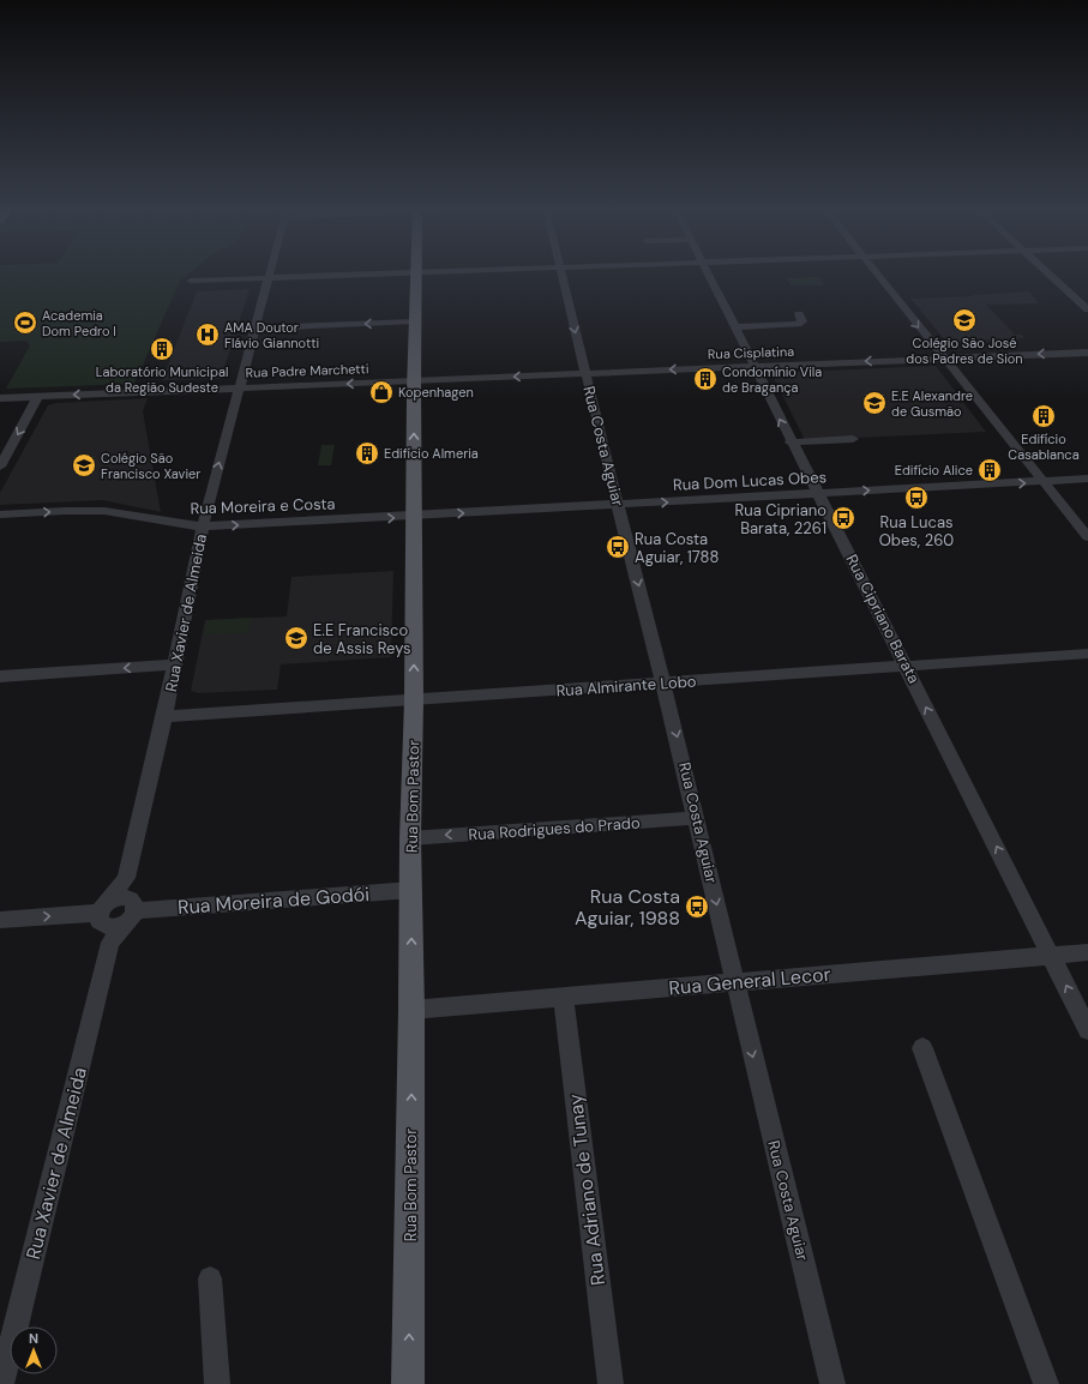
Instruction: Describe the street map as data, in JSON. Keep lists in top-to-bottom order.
{
  "streets": {
    "main road": ["Rua Bom Pastor"],
    "street": [
      "Rua Cisplatina",
      "Rua Padre Marchetti",
      "Rua Costa Aguiar",
      "Rua Dom Lucas Obes",
      "Rua Moreira e Costa",
      "Rua Xavier de Almeida",
      "Rua Cipriano Barata",
      "Rua Almirante Lobo",
      "Rua Rodrigues do Prado",
      "Rua Moreira de Godói",
      "Rua General Lecor",
      "Rua Adriano de Tunay"
    ]
  },
  "crossings": [
    ["Rua Cisplatina", "Rua Padre Marchetti"],
    ["Rua Cisplatina", "Rua Costa Aguiar"],
    ["Rua Cisplatina", "Rua Cipriano Barata"],
    ["Rua Cisplatina", "Rua Bom Pastor"],
    ["Rua Padre Marchetti", "Rua Xavier de Almeida"],
    ["Rua Padre Marchetti", "Rua Bom Pastor"],
    ["Rua Costa Aguiar", "Rua Dom Lucas Obes"],
    ["Rua Costa Aguiar", "Rua Almirante Lobo"],
    ["Rua Costa Aguiar", "Rua Rodrigues do Prado"],
    ["Rua Costa Aguiar", "Rua General Lecor"],
    ["Rua Dom Lucas Obes", "Rua Moreira e Costa"],
    ["Rua Dom Lucas Obes", "Rua Cipriano Barata"],
    ["Rua Dom Lucas Obes", "Rua Bom Pastor"],
    ["Rua Moreira e Costa", "Rua Xavier de Almeida"],
    ["Rua Moreira e Costa", "Rua Bom Pastor"],
    ["Rua Xavier de Almeida", "Rua Almirante Lobo"],
    ["Rua Xavier de Almeida", "Rua Moreira de Godói"],
    ["Rua Cipriano Barata", "Rua Almirante Lobo"],
    ["Rua Cipriano Barata", "Rua General Lecor"],
    ["Rua Almirante Lobo", "Rua Bom Pastor"],
    ["Rua Bom Pastor", "Rua Rodrigues do Prado"],
    ["Rua Bom Pastor", "Rua Moreira de Godói"],
    ["Rua Bom Pastor", "Rua General Lecor"],
    ["Rua General Lecor", "Rua Adriano de Tunay"]
  ],
  "one_way": [
    "Rua Cisplatina",
    "Rua Costa Aguiar",
    "Rua Dom Lucas Obes",
    "Rua Moreira e Costa",
    "Rua Cipriano Barata",
    "Rua Bom Pastor",
    "Rua Rodrigues do Prado"
  ],
  "places": {
    "school or university": [
      "Colégio São José dos Padres de Sion",
      "E.E Alexandre de Gusmão",
      "Colégio São Francisco Xavier",
      "E.E Francisco de Assis Reys"
    ],
    "sports": ["Academia Dom Pedro I"],
    "hospital": ["AMA Doutor Flávio Giannotti"],
    "building": [
      "Laboratório Municipal da Região Sudeste",
      "Condomínio Vila de Bragança",
      "Edifício Casablanca",
      "Edifício Almeria",
      "Edifício Alice"
    ],
    "shop": ["Kopenhagen"],
    "bus stop": [
      "Rua Lucas Obes, 260",
      "Rua Cipriano Barata, 2261",
      "Rua Costa Aguiar, 1788",
      "Rua Costa Aguiar, 1988"
    ]
  },
  "north": "top"
}
